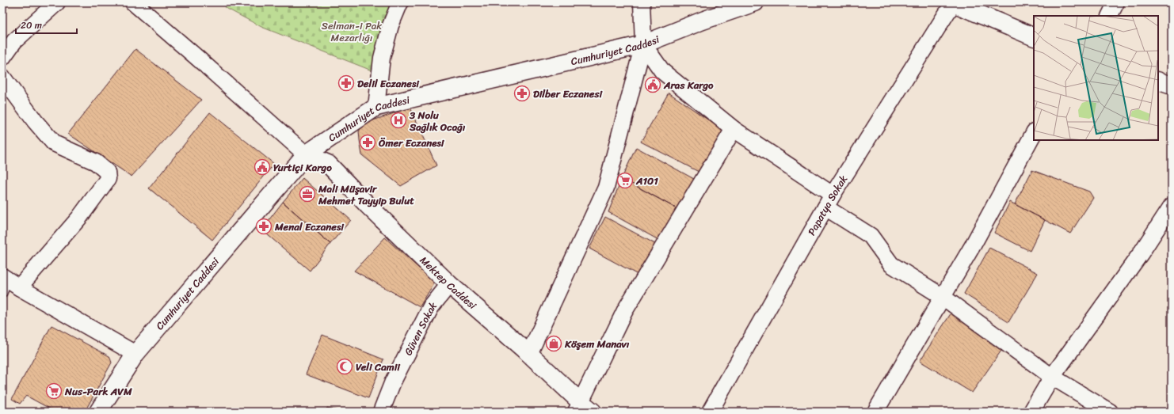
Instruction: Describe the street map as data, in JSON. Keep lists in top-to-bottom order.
{
  "streets": {
    "main road": ["Cumhuriyet Caddesi", "Mektep Caddesi"],
    "street": ["Papatya Sokak", "Güven Sokak"]
  },
  "crossings": [
    ["Cumhuriyet Caddesi", "Mektep Caddesi"],
    ["Mektep Caddesi", "Güven Sokak"]
  ],
  "parks": ["Selman-i Pak Mezarlığı"],
  "places": {
    "pharmacy": [
      "Delil Eczanesi",
      "Dilber Eczanesi",
      "Ömer Eczanesi",
      "Menal Eczanesi"
    ],
    "public building": ["Aras Kargo", "Yurtiçi Kargo"],
    "hospital": ["3 Nolu Sağlık Ocağı"],
    "supermarket": ["A101", "Nus-Park AVM"],
    "office": ["Mali Müşavir Mehmet Tayyip Bulut"],
    "shop": ["Köşem Manavı"],
    "mosque": ["Veli Camii"]
  },
  "scale_bar": "20 m"
}
